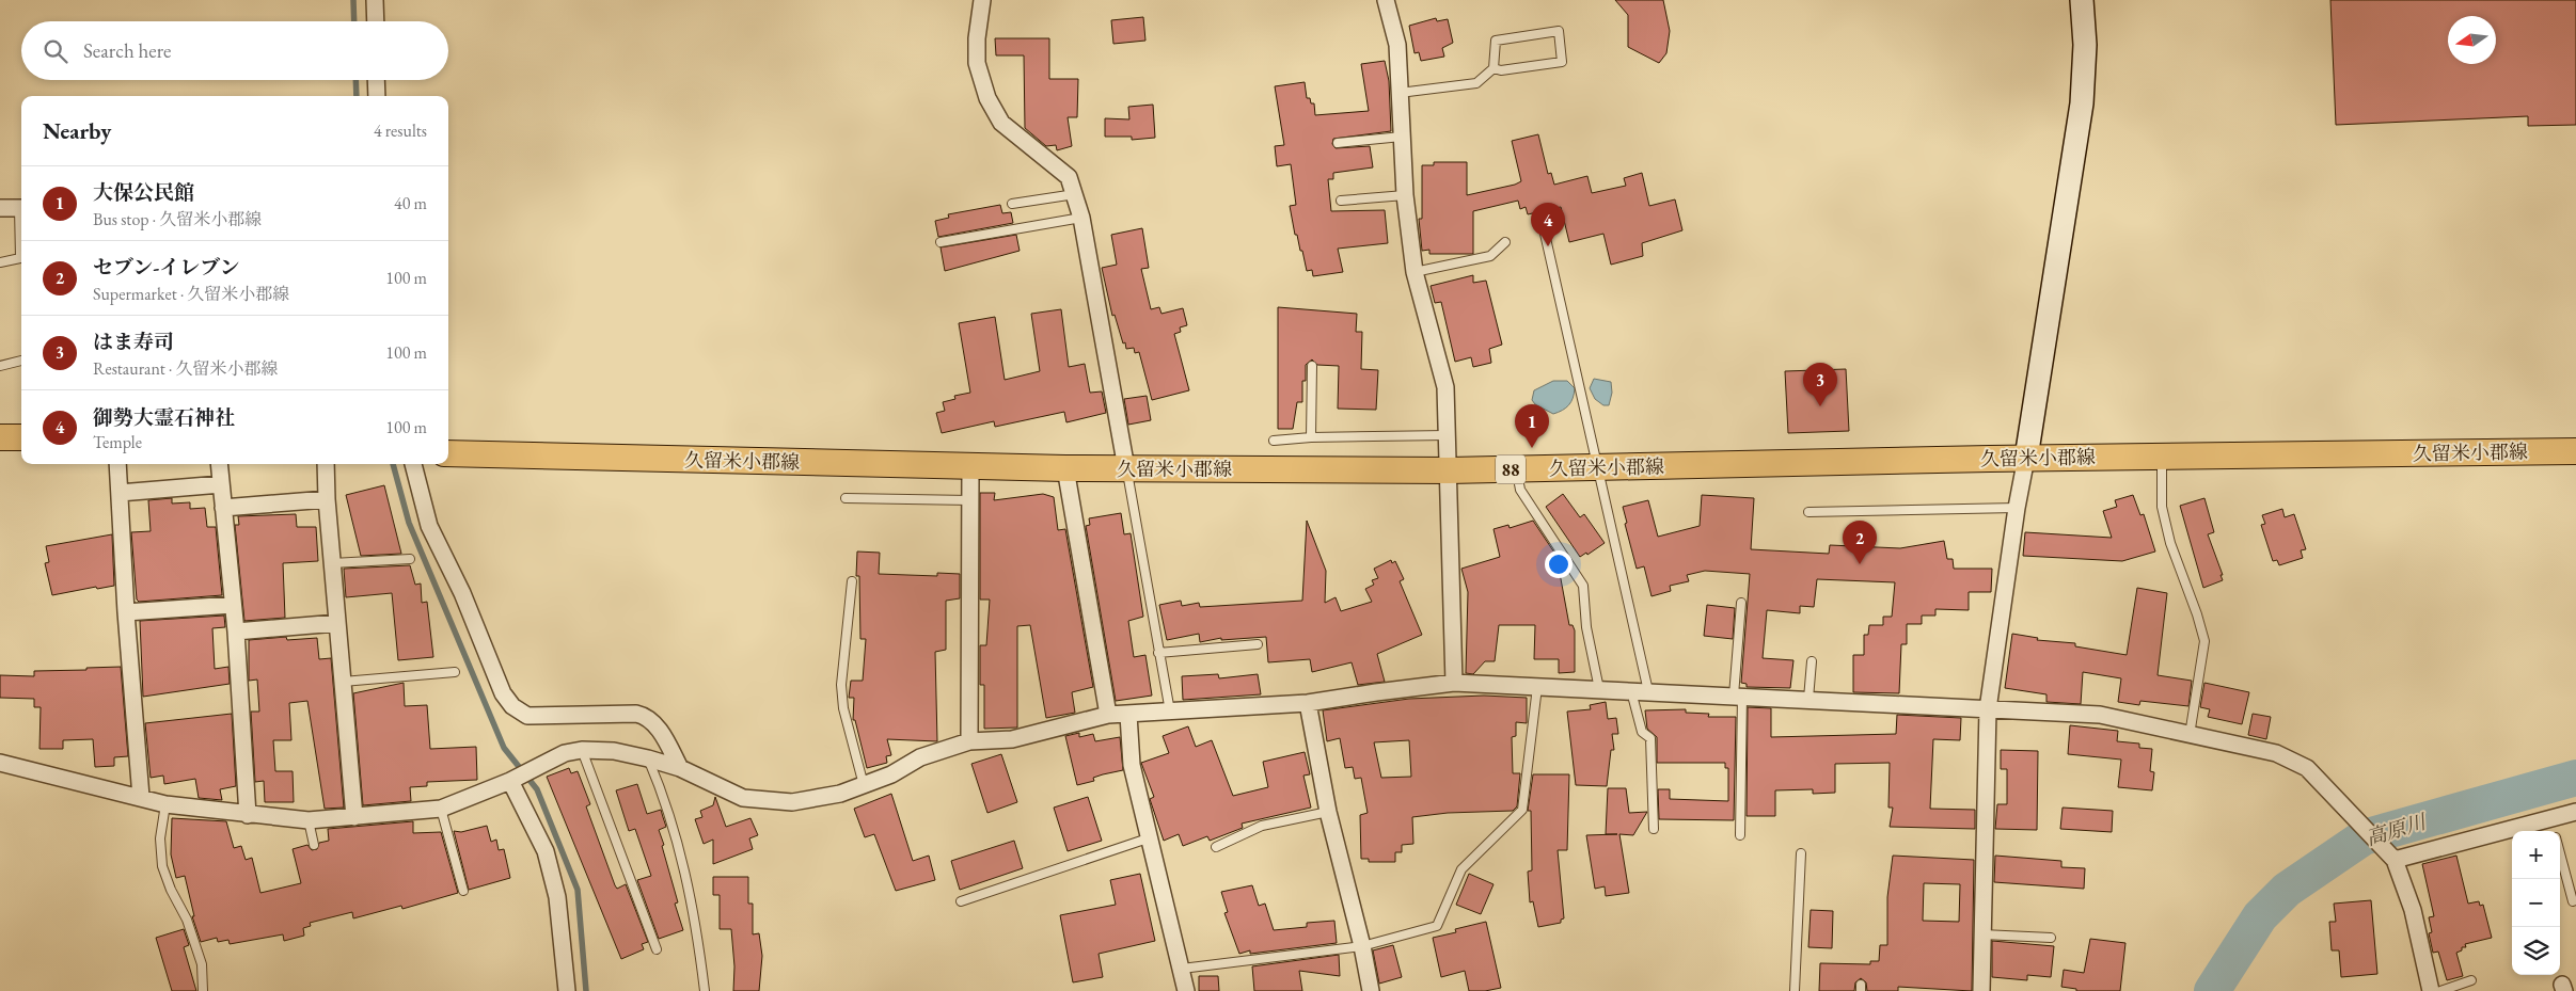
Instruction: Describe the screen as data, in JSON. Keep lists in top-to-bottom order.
{
  "streets": {
    "main road": ["久留米小郡線", "88"]
  },
  "water": ["高原川"],
  "north": "left",
  "page": {
    "search": "Search here",
    "heading": ["Nearby", "4 results"],
    "list": [
      {
        "mark": "1",
        "name": "大保公民館",
        "note": "Bus stop · 久留米小郡線",
        "value": "40 m"
      },
      {
        "mark": "2",
        "name": "セブン-イレブン",
        "note": "Supermarket · 久留米小郡線",
        "value": "100 m"
      },
      {
        "mark": "3",
        "name": "はま寿司",
        "note": "Restaurant · 久留米小郡線",
        "value": "100 m"
      },
      {
        "mark": "4",
        "name": "御勢大霊石神社",
        "note": "Temple",
        "value": "100 m"
      }
    ],
    "pins": [
      "4",
      "3",
      "1",
      "2"
    ],
    "map_buttons": ["+", "−"]
  }
}
